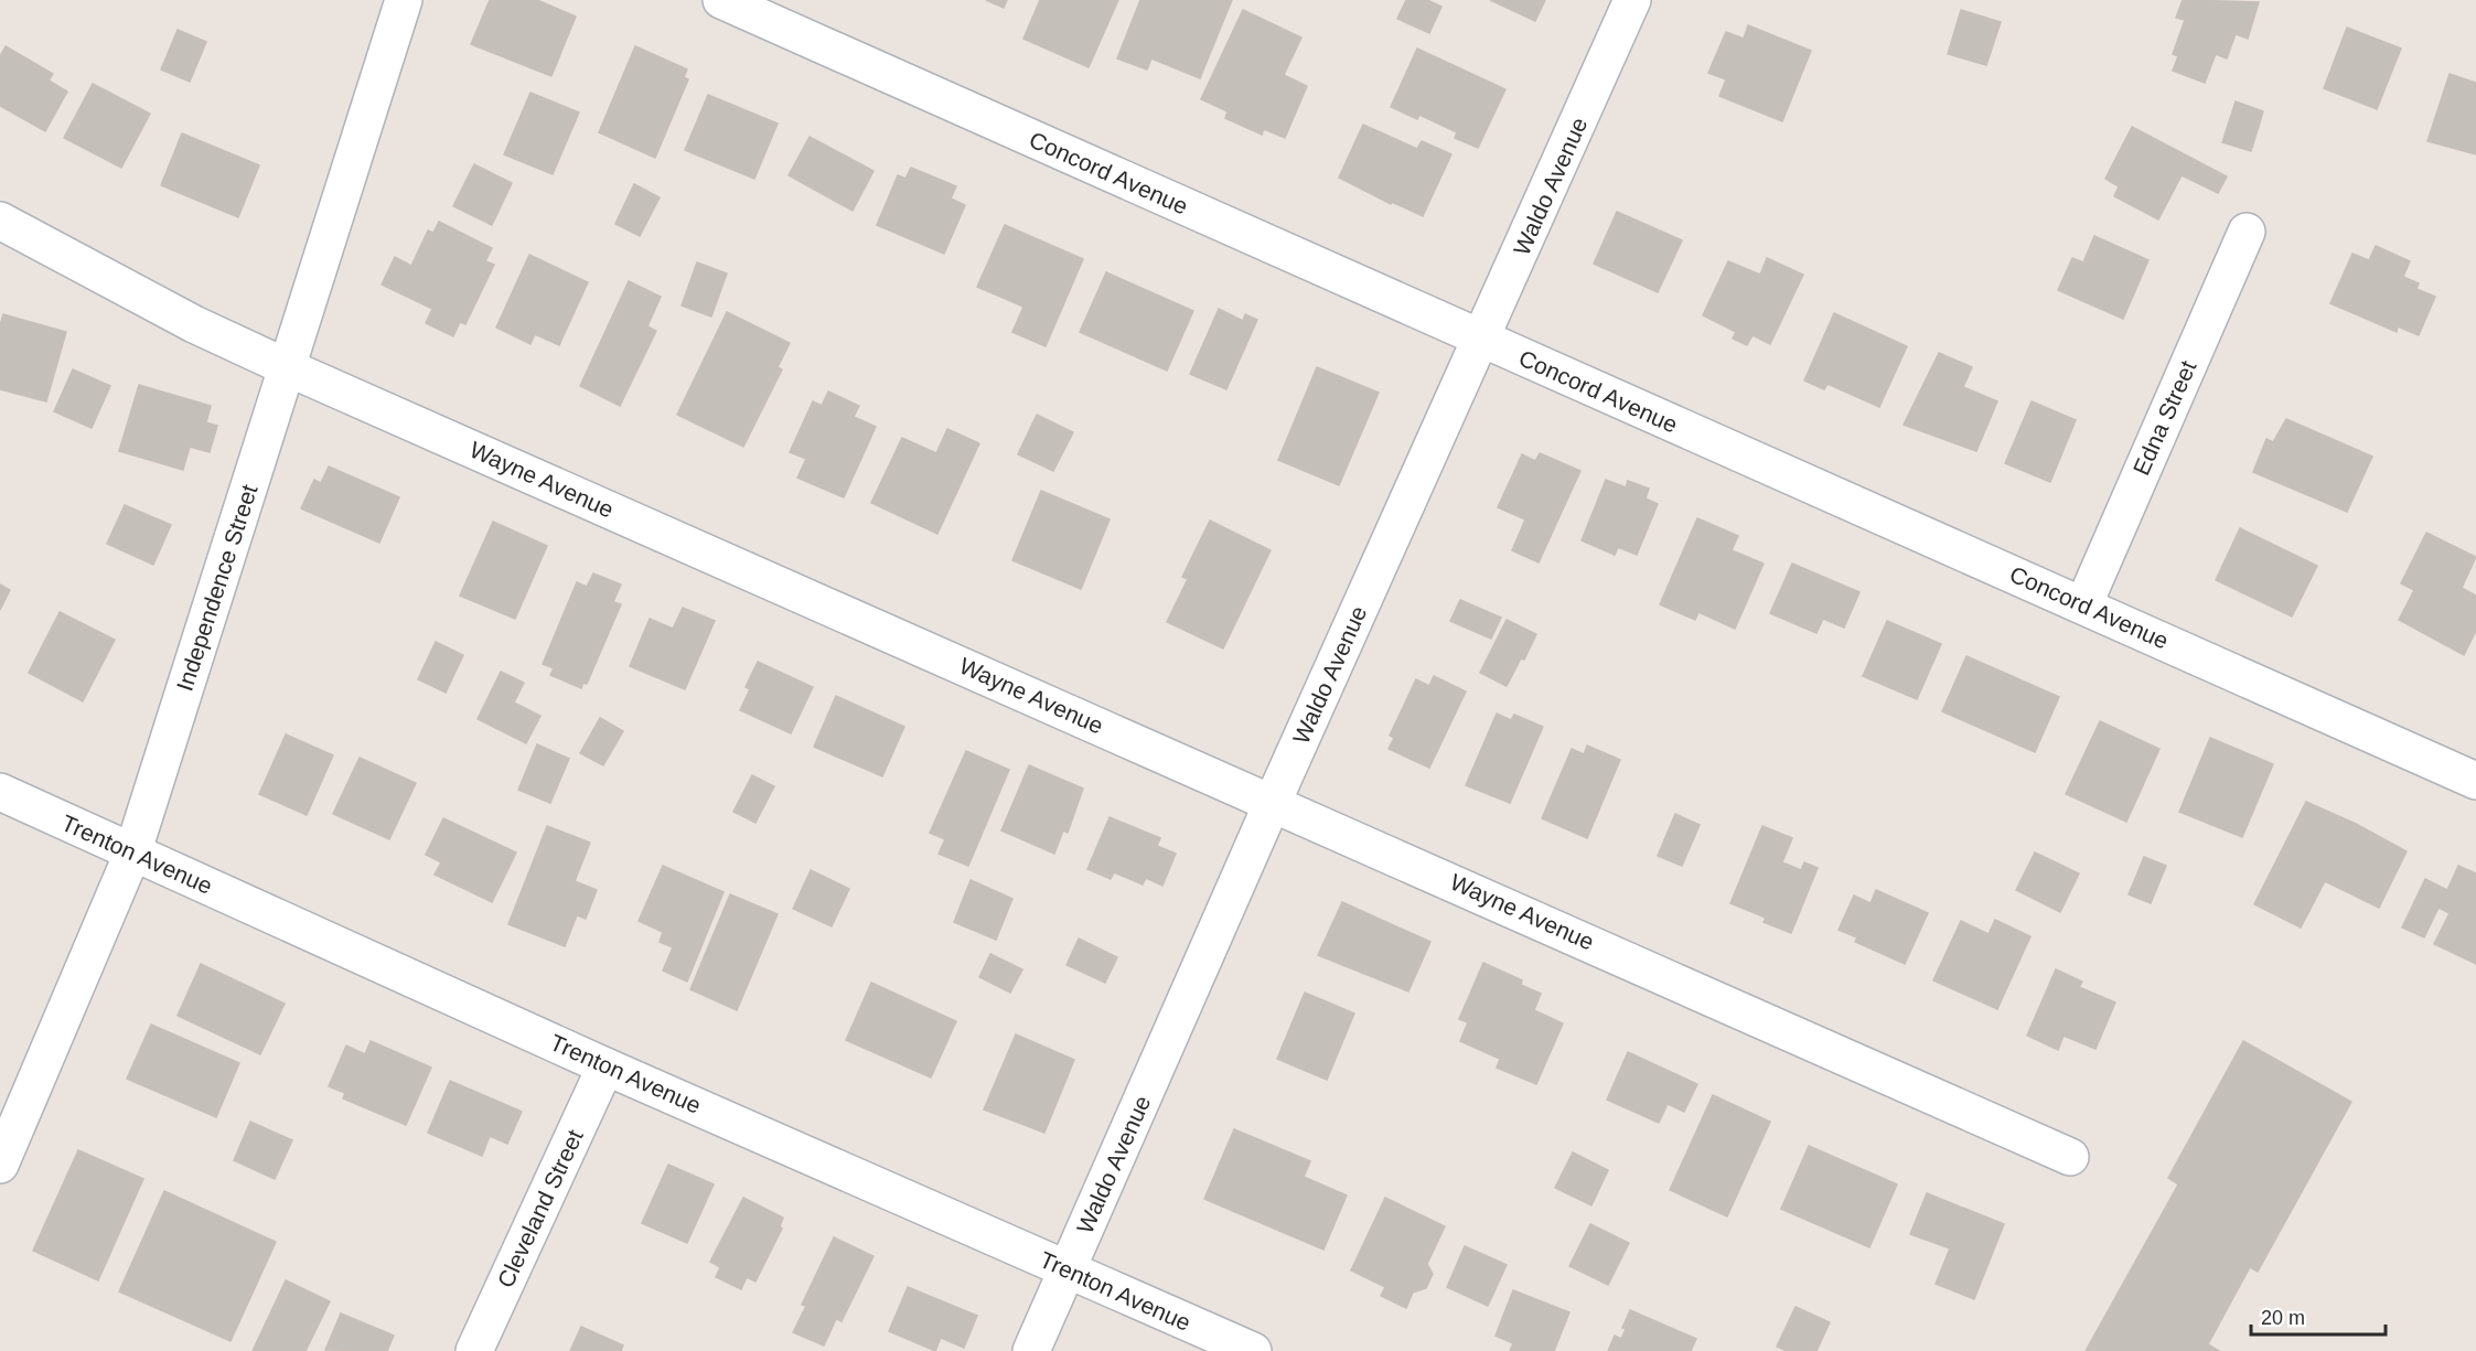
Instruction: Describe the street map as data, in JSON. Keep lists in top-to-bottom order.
{
  "streets": {
    "street": [
      "Concord Avenue",
      "Waldo Avenue",
      "Edna Street",
      "Wayne Avenue",
      "Independence Street",
      "Trenton Avenue",
      "Cleveland Street"
    ]
  },
  "crossings": [
    ["Concord Avenue", "Waldo Avenue"],
    ["Concord Avenue", "Edna Street"],
    ["Waldo Avenue", "Wayne Avenue"],
    ["Waldo Avenue", "Trenton Avenue"],
    ["Wayne Avenue", "Independence Street"],
    ["Independence Street", "Trenton Avenue"],
    ["Trenton Avenue", "Cleveland Street"]
  ],
  "scale_bar": "20 m"
}
